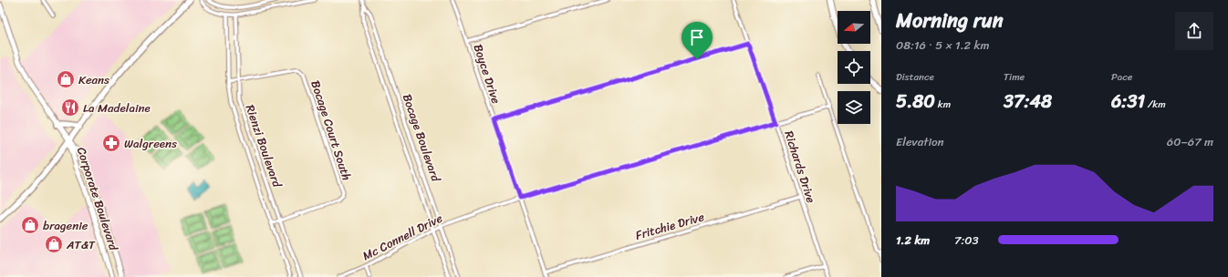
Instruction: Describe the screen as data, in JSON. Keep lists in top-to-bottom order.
{
  "streets": {
    "street": [
      "Boyce Drive",
      "Bocage Court South",
      "Bocage Boulevard",
      "Rienzi Boulevard",
      "Richards Drive",
      "Corporate Boulevard",
      "Fritchie Drive",
      "Mc Connell Drive"
    ]
  },
  "crossings": [
    ["Boyce Drive", "Fritchie Drive"],
    ["Boyce Drive", "Mc Connell Drive"],
    ["Bocage Court South", "Rienzi Boulevard"],
    ["Bocage Boulevard", "Mc Connell Drive"],
    ["Richards Drive", "Fritchie Drive"],
    ["Richards Drive", "Mc Connell Drive"]
  ],
  "places": {
    "shop": ["Keans", "bragenie", "AT&T"],
    "restaurant": ["La Madelaine"],
    "pharmacy": ["Walgreens"]
  },
  "north": "left",
  "page": {
    "heading": ["Morning run", "08:16 · 5 × 1.2 km"],
    "stats": [
      ["Distance", "5.80 km"],
      ["Time", "37:48"],
      ["Pace", "6:31 /km"]
    ],
    "chart": ["Elevation", "60–67 m"],
    "list": [
      {
        "name": "1.2 km",
        "note": "7:03"
      }
    ]
  }
}
